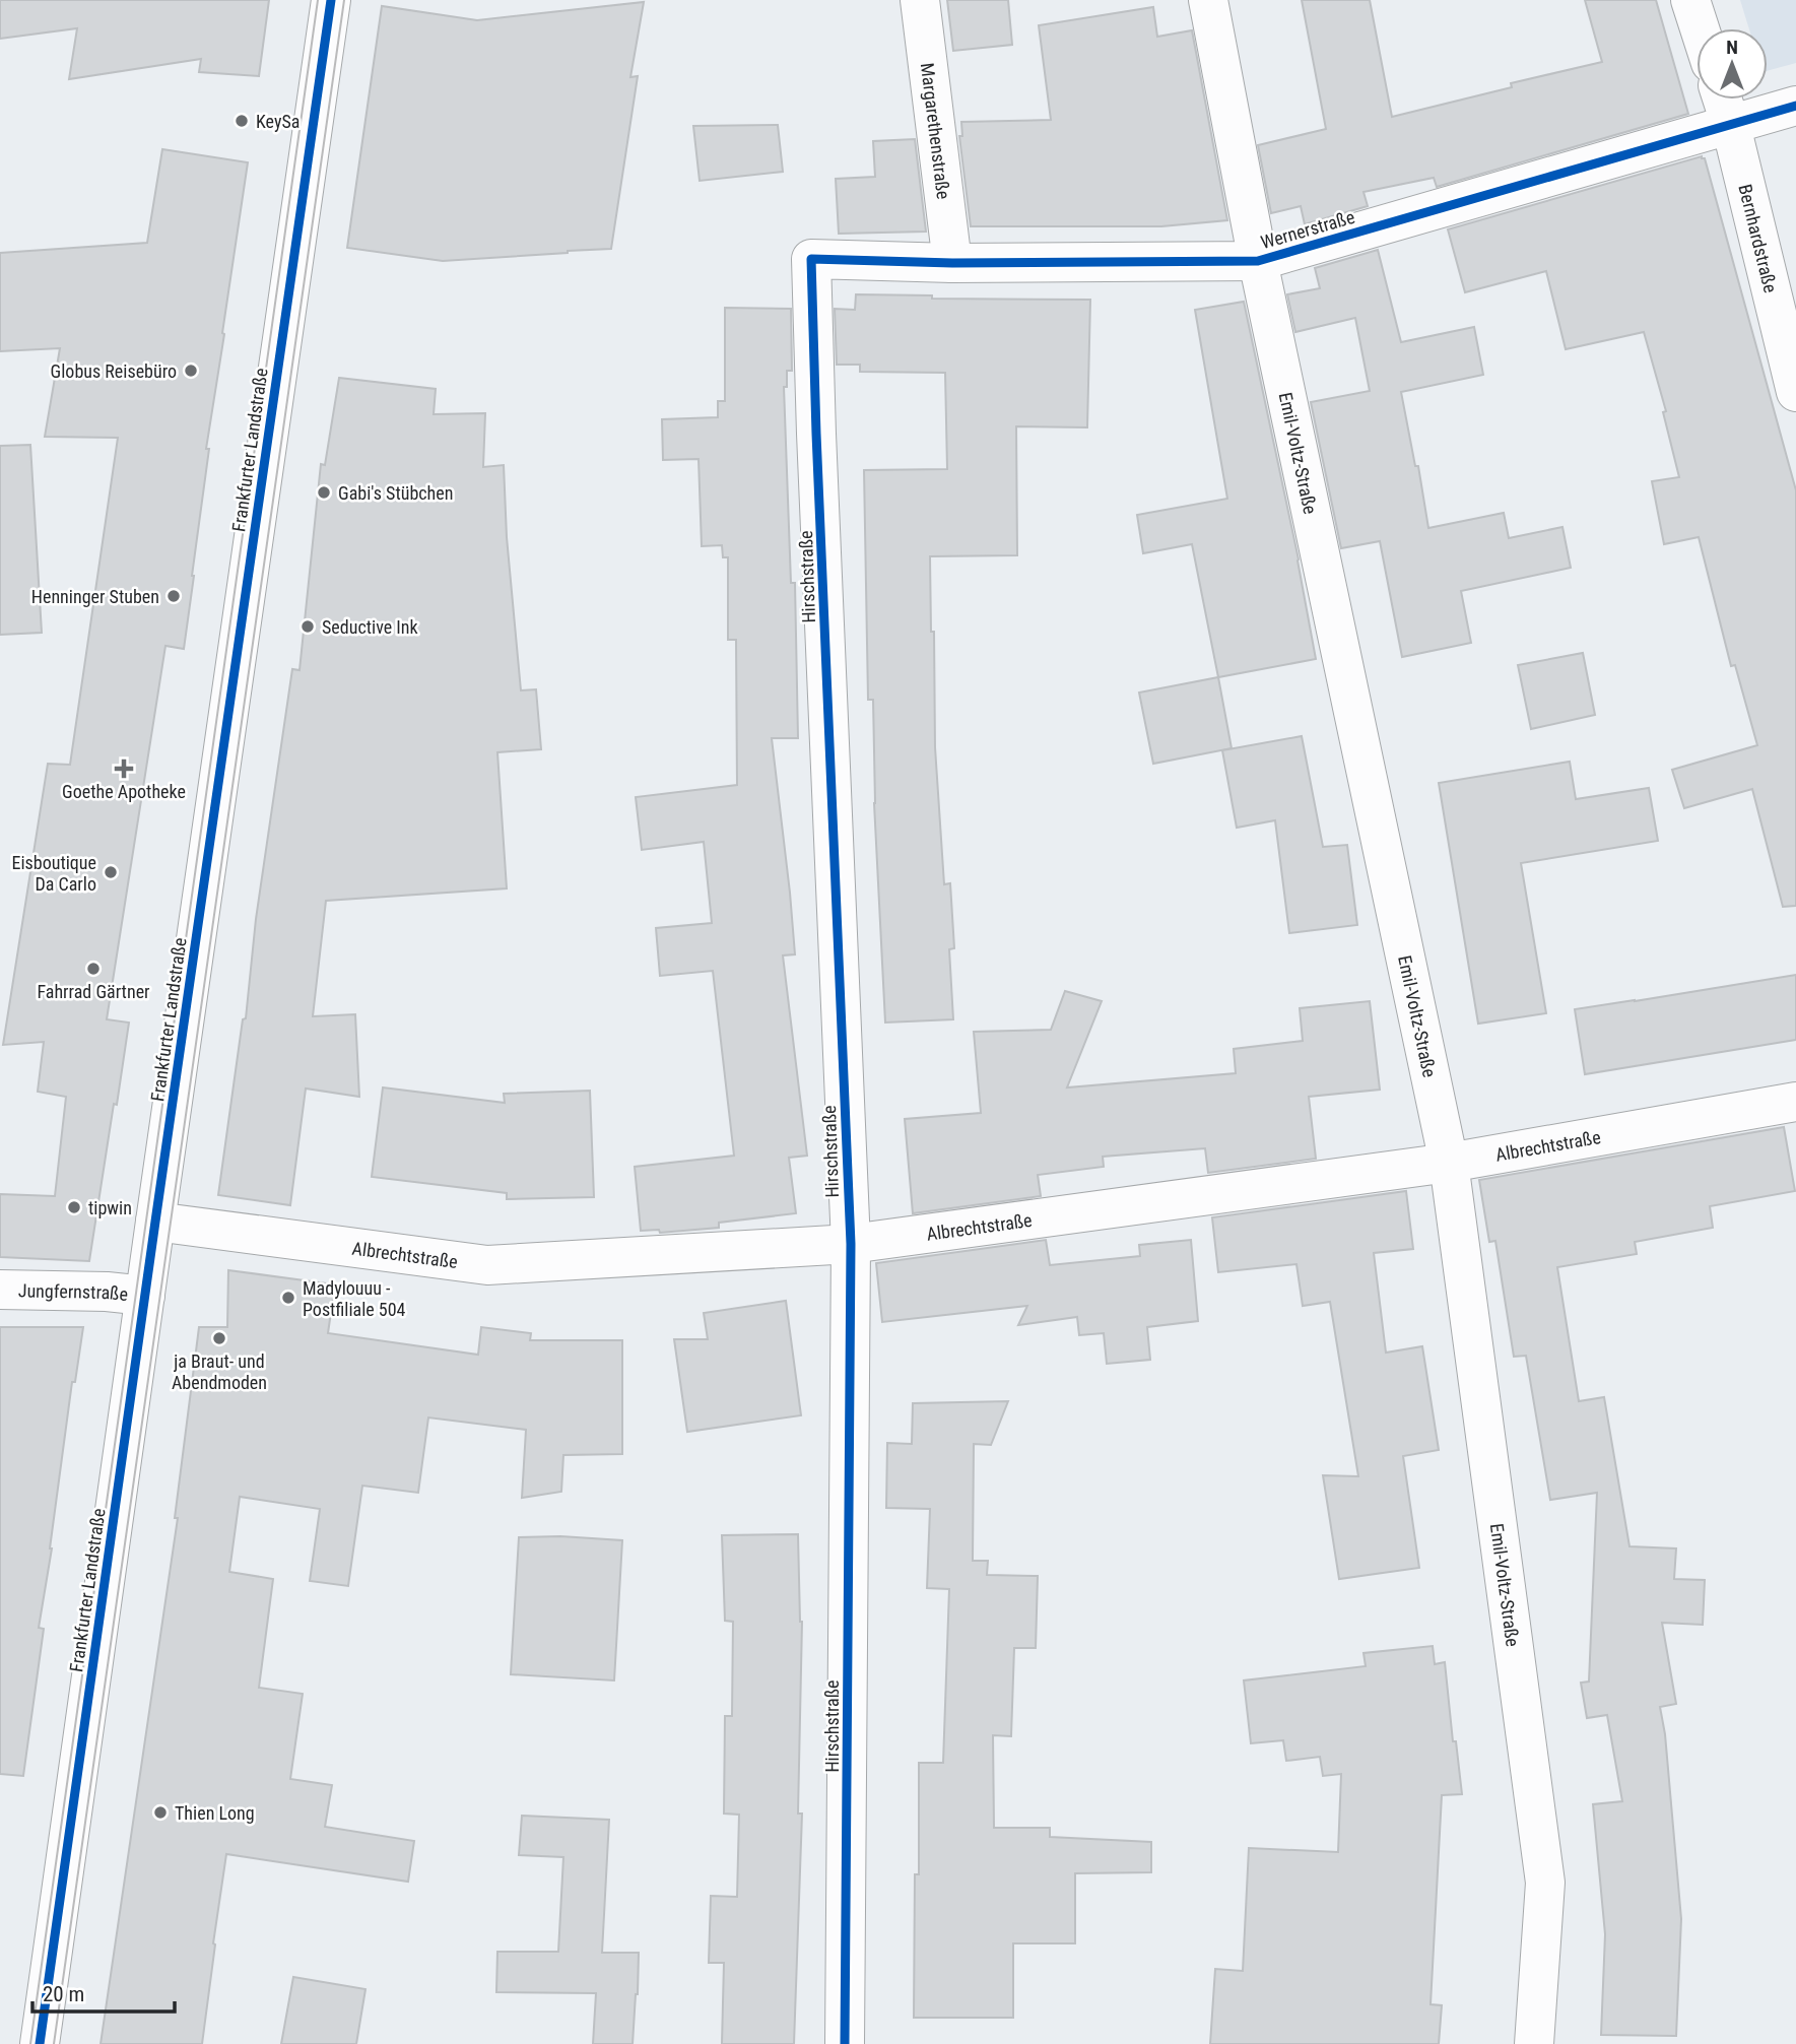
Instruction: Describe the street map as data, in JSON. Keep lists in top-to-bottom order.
{
  "streets": {
    "street": [
      "Margarethenstraße",
      "Wernerstraße",
      "Bernhardstraße",
      "Frankfurter Landstraße",
      "Emil-Voltz-Straße",
      "Hirschstraße",
      "Albrechtstraße",
      "Jungfernstraße"
    ]
  },
  "crossings": [
    ["Margarethenstraße", "Wernerstraße"],
    ["Wernerstraße", "Bernhardstraße"],
    ["Wernerstraße", "Emil-Voltz-Straße"],
    ["Wernerstraße", "Hirschstraße"],
    ["Frankfurter Landstraße", "Albrechtstraße"],
    ["Frankfurter Landstraße", "Jungfernstraße"],
    ["Emil-Voltz-Straße", "Albrechtstraße"],
    ["Hirschstraße", "Albrechtstraße"]
  ],
  "places": {
    "other": [
      "KeySa",
      "Globus Reisebüro",
      "Gabi's Stübchen",
      "Henninger Stuben",
      "Seductive Ink",
      "Eisboutique Da Carlo",
      "Fahrrad Gärtner",
      "tipwin",
      "Madylouuu - Postfiliale 504",
      "ja Braut- und Abendmoden",
      "Thien Long"
    ],
    "health": ["Goethe Apotheke"]
  },
  "scale_bar": "20 m",
  "north": "top"
}
